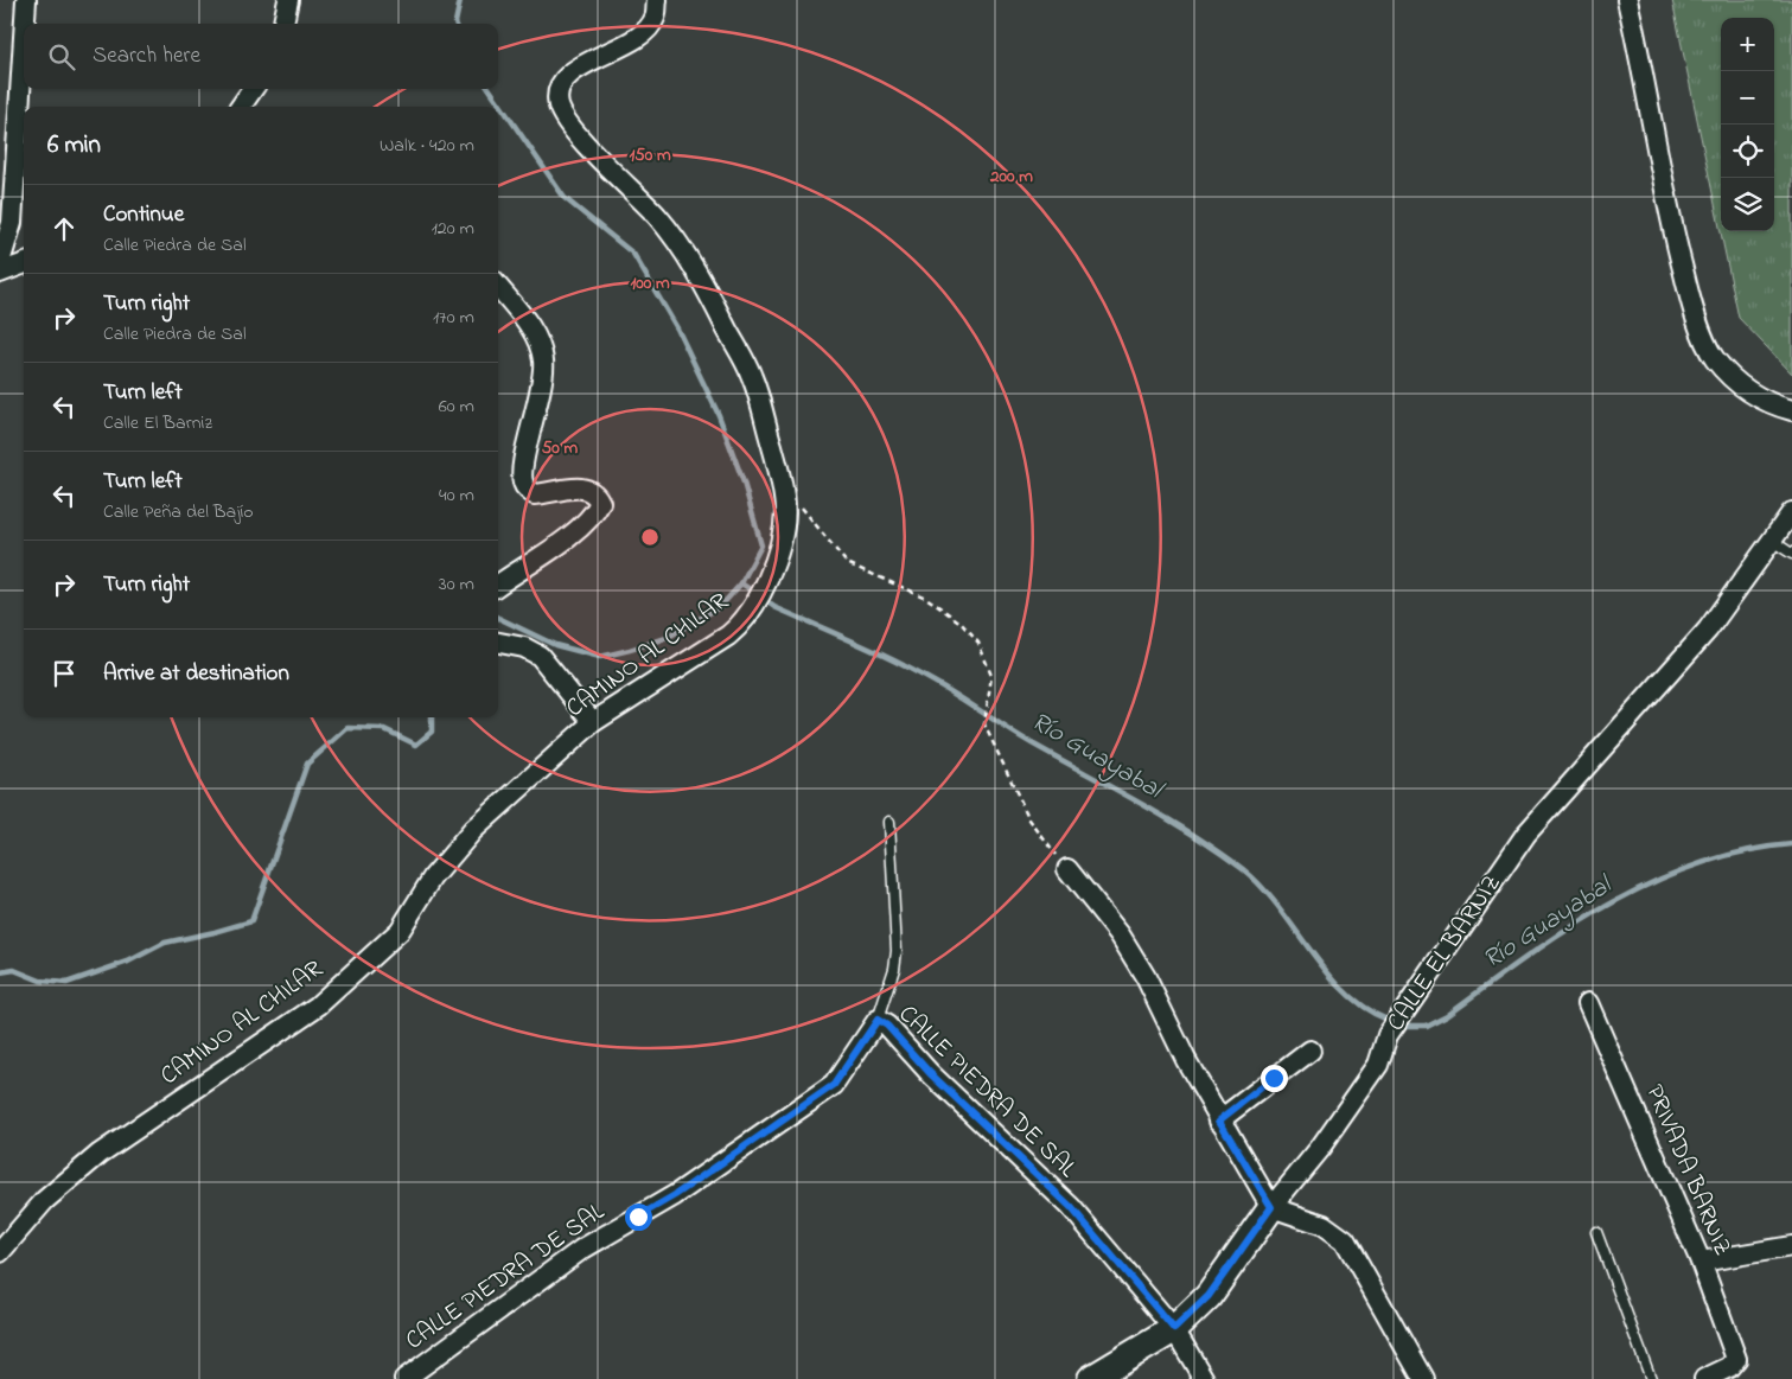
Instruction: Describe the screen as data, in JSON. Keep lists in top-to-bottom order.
{
  "streets": {
    "street": [
      "CAMINO AL CHILAR",
      "CALLE EL BARNIZ",
      "CALLE PIEDRA DE SAL",
      "PRIVADA BARNIZ"
    ]
  },
  "crossings": [
    ["CALLE EL BARNIZ", "CALLE PIEDRA DE SAL"]
  ],
  "water": ["Río Guayabal"],
  "page": {
    "map_buttons": ["+", "−"],
    "search": "Search here",
    "heading": ["6 min", "Walk · 420 m"],
    "list": [
      ["Continue", "Calle Piedra de Sal", "120 m"],
      ["Turn right", "Calle Piedra de Sal", "170 m"],
      ["Turn left", "Calle El Barniz", "60 m"],
      ["Turn left", "Calle Peña del Bajío", "40 m"],
      ["Turn right", "30 m"],
      "Arrive at destination"
    ]
  },
  "rings": [
    "150 m",
    "200 m",
    "100 m",
    "50 m"
  ]
}
